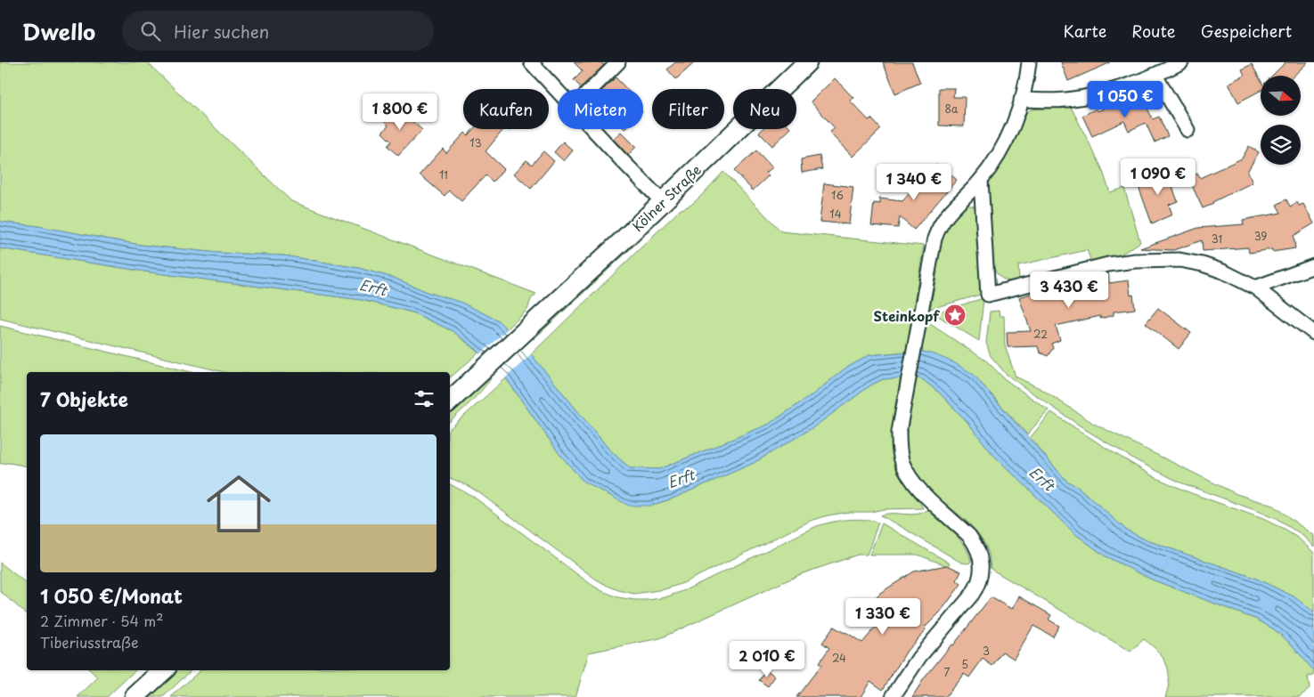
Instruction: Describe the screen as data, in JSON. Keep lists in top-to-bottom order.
{
  "streets": {
    "main road": ["Kölner Straße"]
  },
  "water": ["Erft"],
  "places": {
    "place": ["Steinkopf"]
  },
  "house_numbers": [
    "8a",
    "13",
    "11",
    "16",
    "14",
    "39",
    "31",
    "22",
    "3",
    "24",
    "5",
    "7"
  ],
  "north": "right",
  "page": {
    "header": "Dwello",
    "search": "Hier suchen",
    "nav": ["Karte", "Route", "Gespeichert"],
    "price": [
      "1 050 €",
      "1 800 €",
      "1 090 €",
      "1 340 €",
      "3 430 €",
      "1 330 €",
      "2 010 €"
    ],
    "chip": [
      "Kaufen",
      "Mieten",
      "Filter",
      "Neu"
    ],
    "heading": "7 Objekte",
    "list": [
      {
        "name": "1 050 €/Monat",
        "note": "2 Zimmer · 54 m² · Tiberiusstraße"
      }
    ]
  }
}
